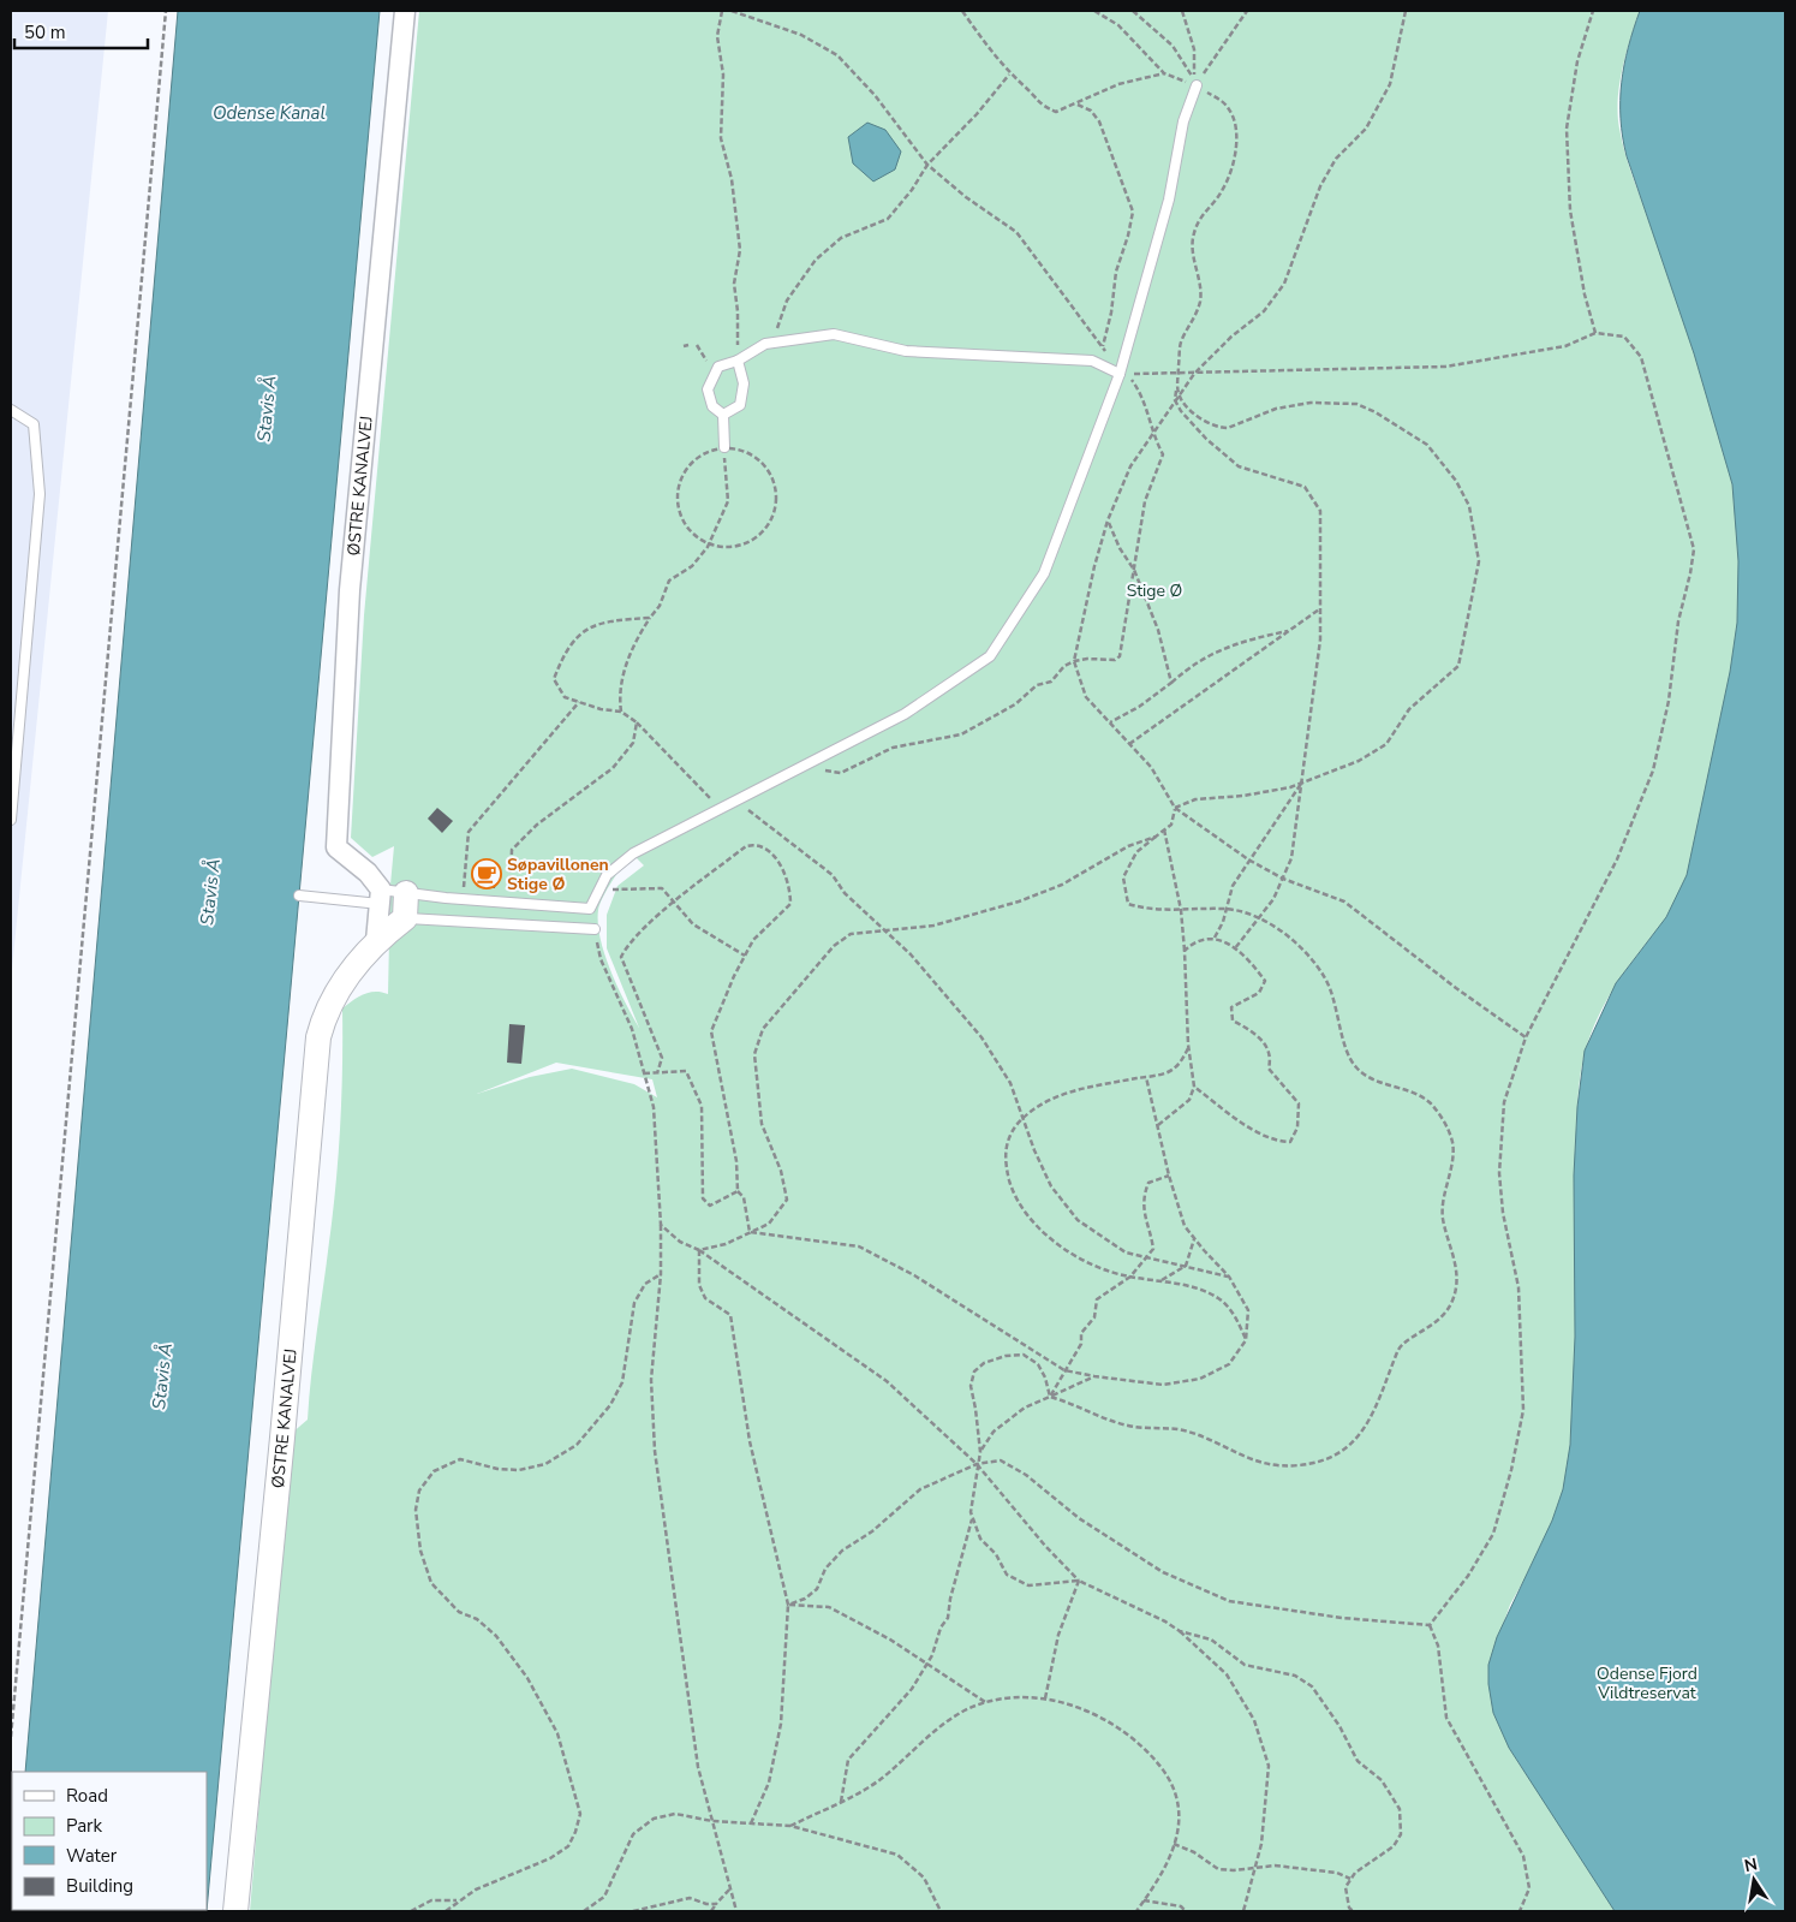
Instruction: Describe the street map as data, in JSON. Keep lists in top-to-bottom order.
{
  "streets": {
    "street": ["ØSTRE KANALVEJ"]
  },
  "water": ["Odense Kanal", "Stavis Å"],
  "parks": ["Stige Ø", "Odense Fjord Vildtreservat"],
  "places": {
    "cafe": ["Søpavillonen Stige Ø"]
  },
  "legend": [
    "Road",
    "Park",
    "Water",
    "Building"
  ],
  "scale_bar": "50 m",
  "north": "top"
}
